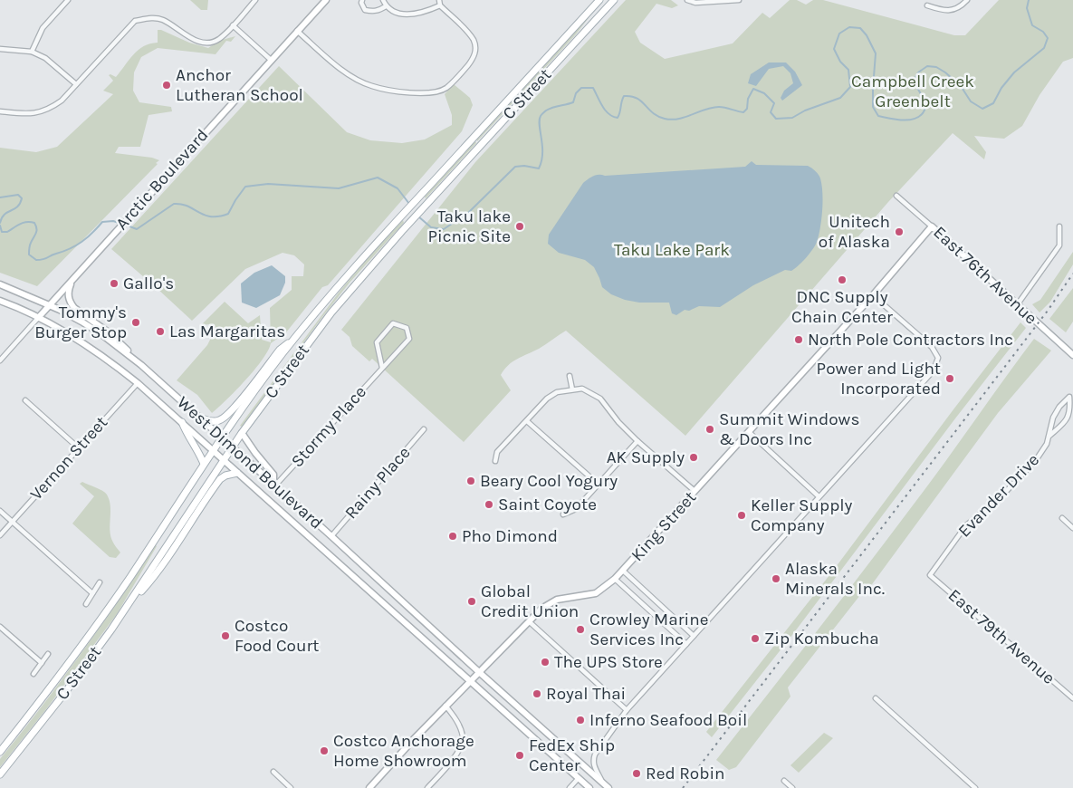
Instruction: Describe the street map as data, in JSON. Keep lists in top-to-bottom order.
{
  "streets": {
    "main road": [
      "C Street",
      "Arctic Boulevard",
      "East 76th Avenue",
      "West Dimond Boulevard",
      "King Street"
    ],
    "street": [
      "Stormy Place",
      "Vernon Street",
      "Rainy Place",
      "Evander Drive",
      "East 79th Avenue"
    ]
  },
  "crossings": [
    ["C Street", "West Dimond Boulevard"],
    ["Arctic Boulevard", "West Dimond Boulevard"],
    ["East 76th Avenue", "King Street"],
    ["Stormy Place", "West Dimond Boulevard"],
    ["Vernon Street", "West Dimond Boulevard"],
    ["West Dimond Boulevard", "Rainy Place"],
    ["West Dimond Boulevard", "King Street"],
    ["Evander Drive", "East 79th Avenue"]
  ],
  "parks": ["Campbell Creek Greenbelt", "Taku Lake Park"],
  "places": [
    "Anchor Lutheran School",
    "Taku lake Picnic Site",
    "Unitech of Alaska",
    "DNC Supply Chain Center",
    "Gallo's",
    "Tommy's Burger Stop",
    "Las Margaritas",
    "North Pole Contractors Inc",
    "Power and Light Incorporated",
    "Summit Windows & Doors Inc",
    "AK Supply",
    "Beary Cool Yogury",
    "Saint Coyote",
    "Keller Supply Company",
    "Pho Dimond",
    "Alaska Minerals Inc.",
    "Global Credit Union",
    "Crowley Marine Services Inc",
    "Costco Food Court",
    "Zip Kombucha",
    "The UPS Store",
    "Royal Thai",
    "Inferno Seafood Boil",
    "Costco Anchorage Home Showroom",
    "FedEx Ship Center",
    "Red Robin"
  ]
}
